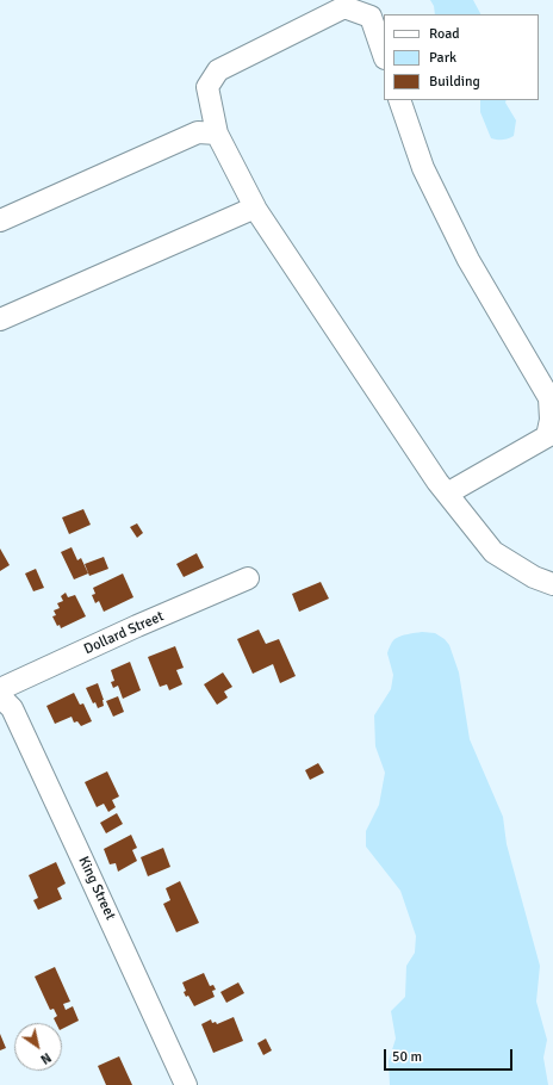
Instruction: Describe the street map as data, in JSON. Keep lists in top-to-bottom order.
{
  "streets": {
    "street": ["Dollard Street", "King Street"]
  },
  "legend": ["Road", "Park", "Building"],
  "scale_bar": "50 m",
  "north": "bottom right"
}
